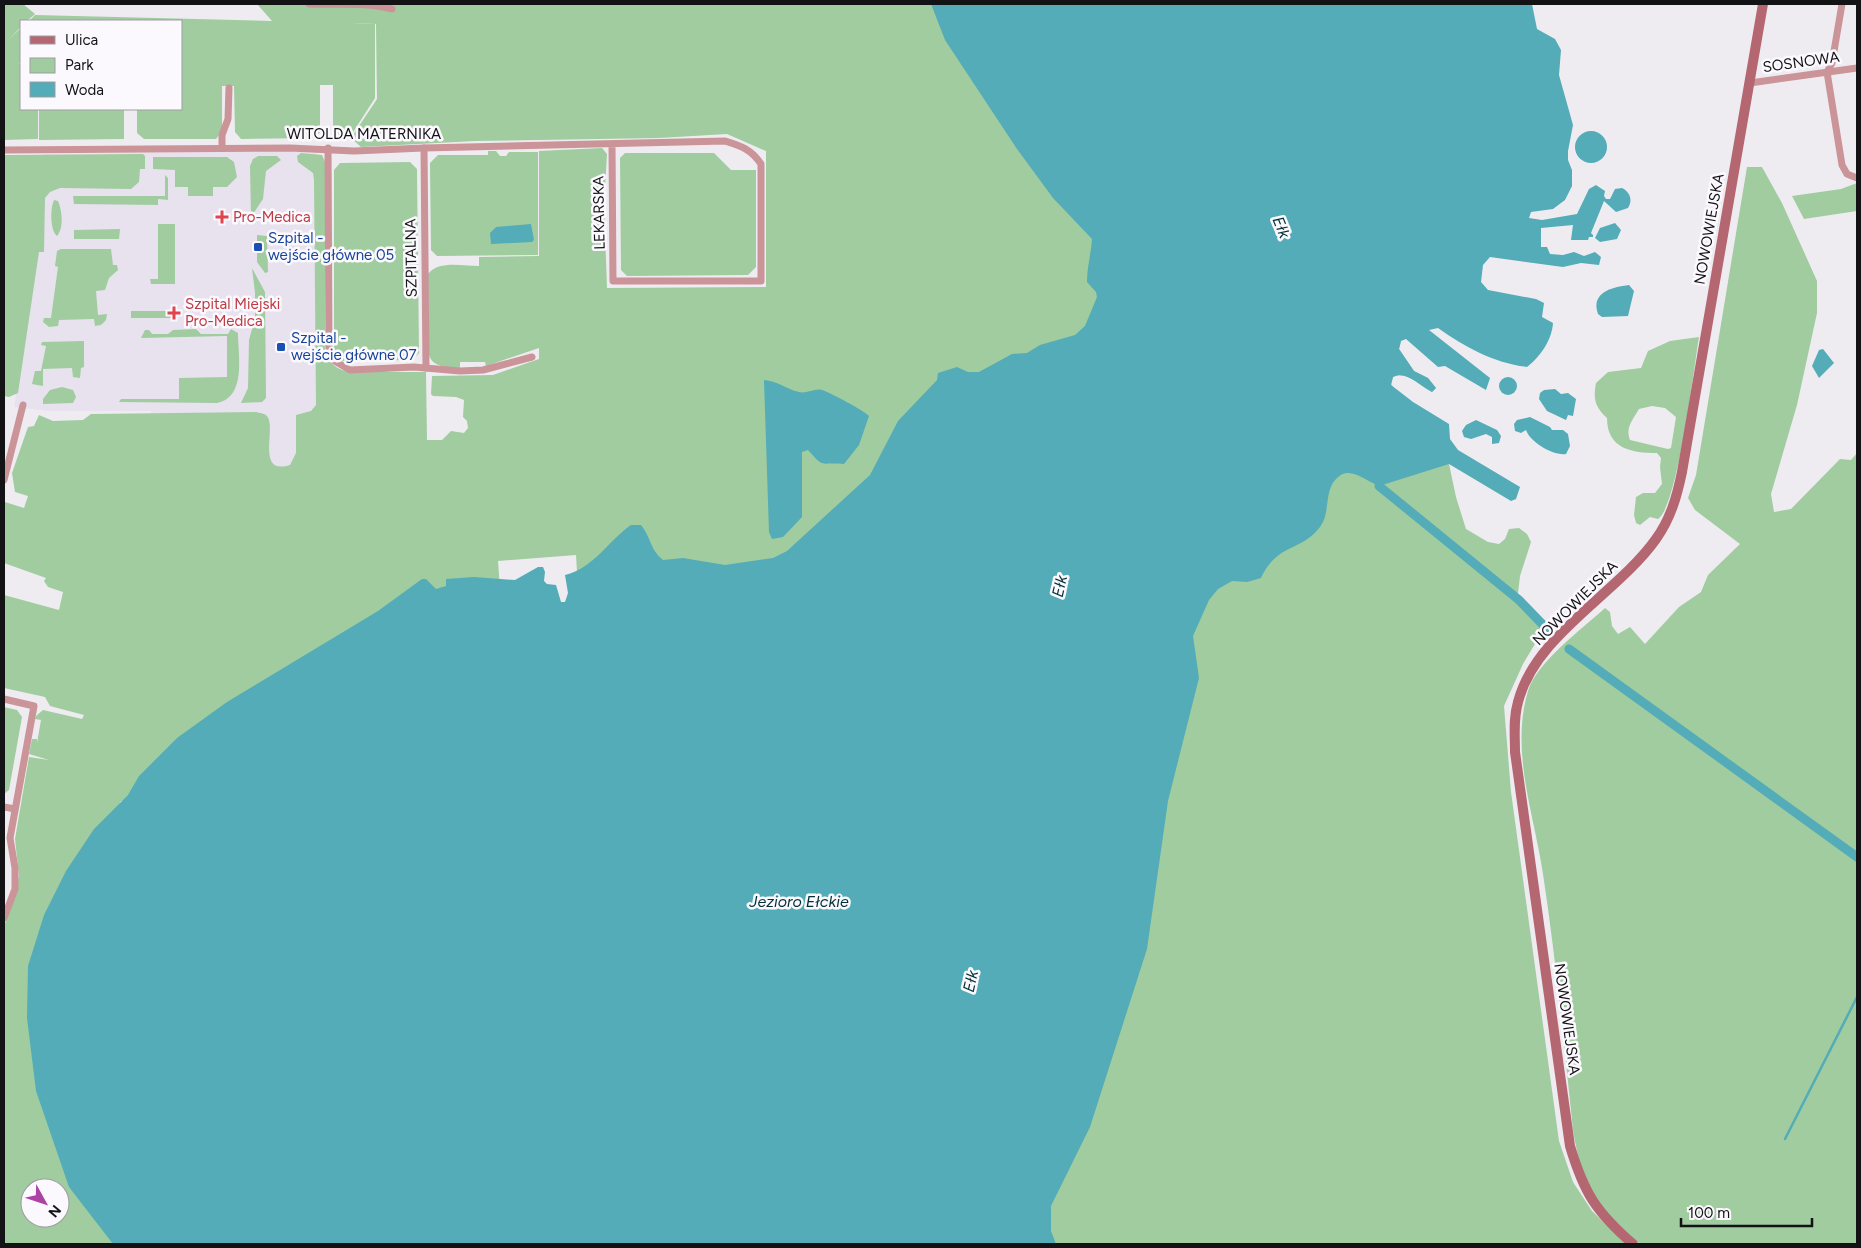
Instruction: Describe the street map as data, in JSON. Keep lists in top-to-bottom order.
{
  "streets": {
    "street": [
      "SOSNOWA",
      "WITOLDA MATERNIKA",
      "LEKARSKA",
      "NOWOWIEJSKA",
      "SZPITALNA"
    ]
  },
  "crossings": [
    ["SOSNOWA", "NOWOWIEJSKA"],
    ["WITOLDA MATERNIKA", "LEKARSKA"],
    ["WITOLDA MATERNIKA", "SZPITALNA"]
  ],
  "water": ["Ełk", "Jezioro Ełckie"],
  "places": {
    "health": ["Pro-Medica", "Szpital Miejski Pro-Medica"],
    "transit": ["Szpital - wejście główne 05", "Szpital - wejście główne 07"]
  },
  "legend": ["Ulica", "Park", "Woda"],
  "scale_bar": "100 m",
  "north": "bottom right"
}
